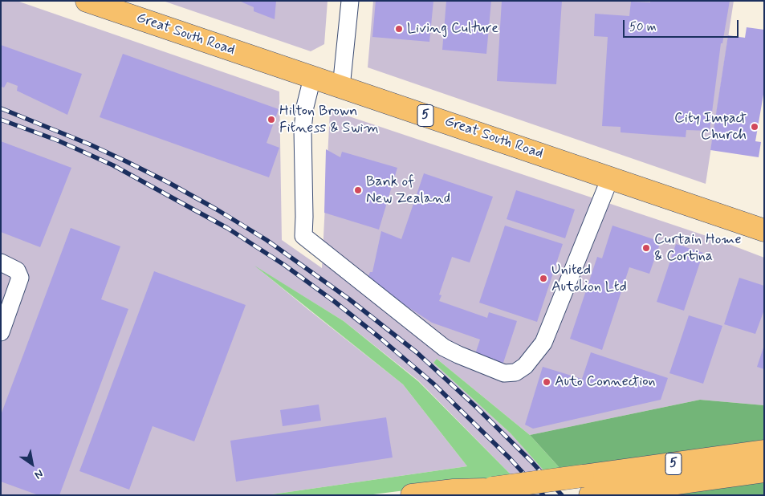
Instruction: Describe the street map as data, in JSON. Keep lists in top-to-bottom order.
{
  "streets": {
    "main road": ["Great South Road", "5"]
  },
  "places": [
    "Living Culture",
    "Hilton Brown Fitness & Swim",
    "City Impact Church",
    "Bank of New Zealand",
    "Curtain Home & Cortina",
    "United Autolion Ltd",
    "Auto Connection"
  ],
  "scale_bar": "50 m",
  "north": "bottom right"
}
